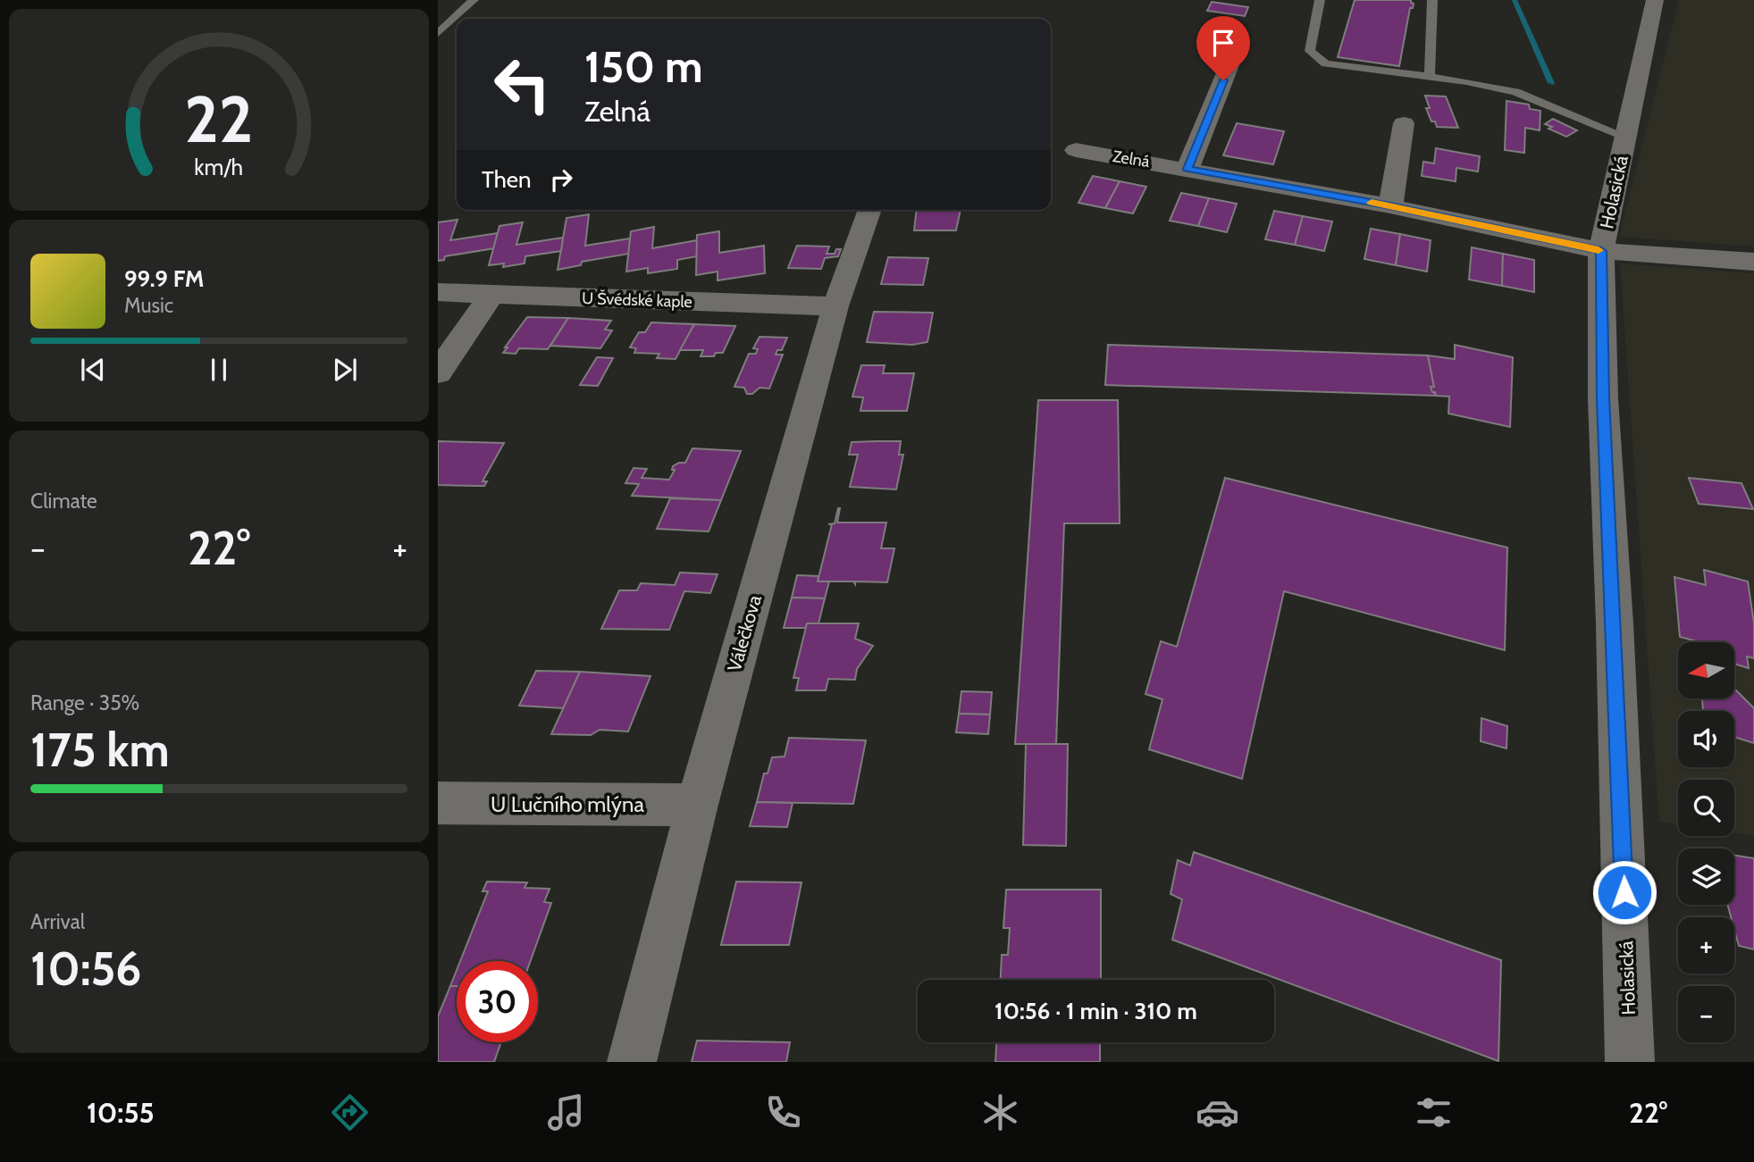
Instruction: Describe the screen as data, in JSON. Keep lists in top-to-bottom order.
{
  "streets": {
    "street": [
      "Zelná",
      "Holasická",
      "U Švédské kaple",
      "Válečkova",
      "U Lučního mlýna"
    ]
  },
  "crossings": [
    ["Zelná", "Holasická"],
    ["U Švédské kaple", "Válečkova"],
    ["Válečkova", "U Lučního mlýna"]
  ],
  "north": "left",
  "page": {
    "turn": ["150 m", "Zelná"],
    "then": "Then",
    "song": ["99.9 FM", "Music"],
    "tile": [
      "Climate",
      ["Range · 35%", "175 km"],
      ["Arrival", "10:56"]
    ],
    "heat": ["−", "22°", "+"],
    "map_buttons": ["+", "−"],
    "limit": "30",
    "trip": "10:56 · 1 min · 310 m",
    "tabs": ["10:55", "22°"],
    "gauge": ["22", "km/h"]
  }
}
